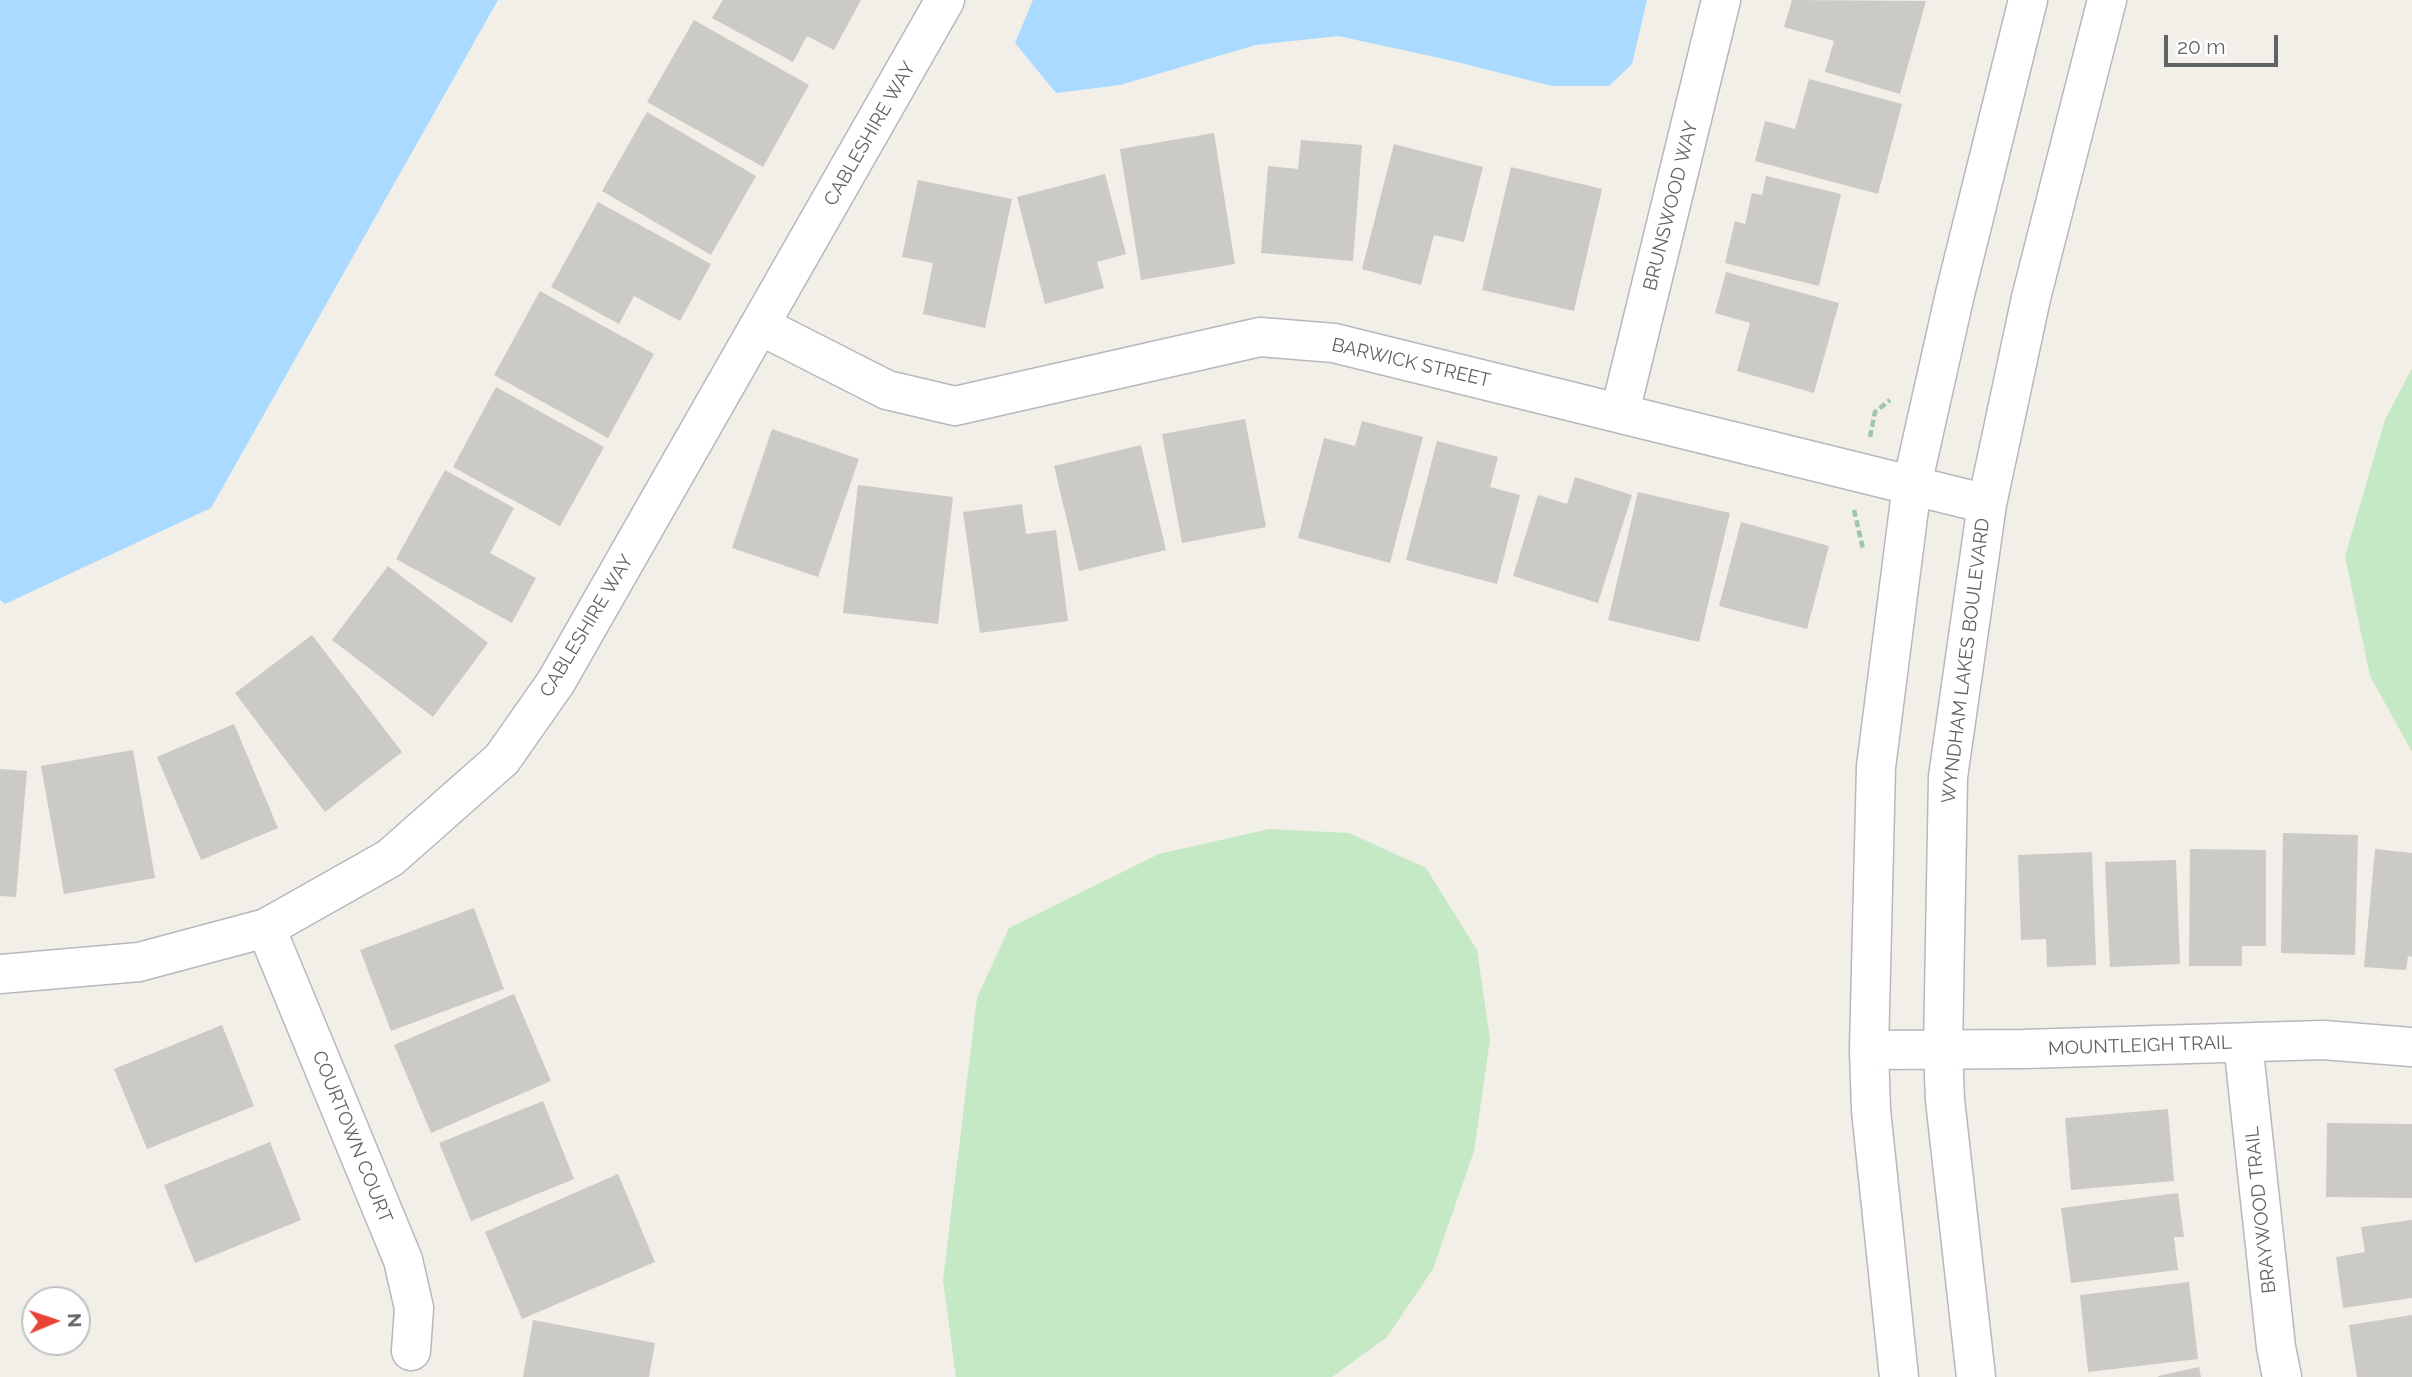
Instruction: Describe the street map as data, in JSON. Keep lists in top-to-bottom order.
{
  "streets": {
    "street": [
      "CABLESHIRE WAY",
      "BRUNSWOOD WAY",
      "BARWICK STREET",
      "WYNDHAM LAKES BOULEVARD",
      "MOUNTLEIGH TRAIL",
      "COURTOWN COURT",
      "BRAYWOOD TRAIL"
    ]
  },
  "crossings": [
    ["CABLESHIRE WAY", "BARWICK STREET"],
    ["CABLESHIRE WAY", "COURTOWN COURT"],
    ["BRUNSWOOD WAY", "BARWICK STREET"],
    ["BARWICK STREET", "WYNDHAM LAKES BOULEVARD"],
    ["WYNDHAM LAKES BOULEVARD", "MOUNTLEIGH TRAIL"],
    ["MOUNTLEIGH TRAIL", "BRAYWOOD TRAIL"]
  ],
  "scale_bar": "20 m",
  "north": "right"
}
